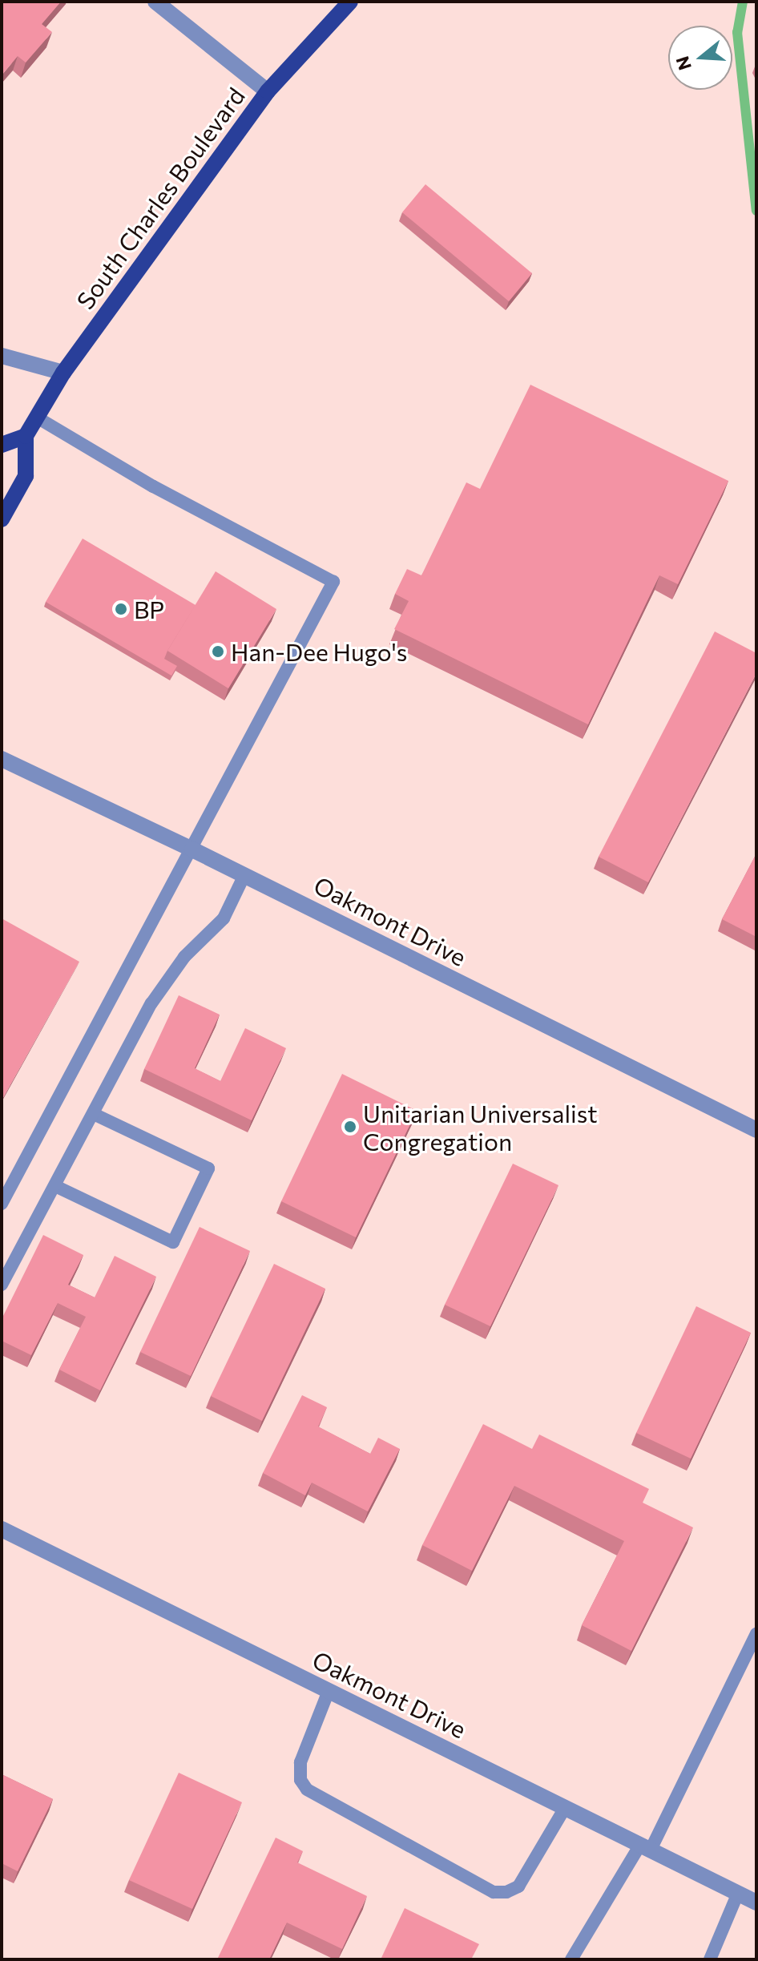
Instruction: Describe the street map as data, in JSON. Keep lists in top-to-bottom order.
{
  "streets": {
    "main road": ["South Charles Boulevard"],
    "street": ["Oakmont Drive"]
  },
  "places": ["BP", "Han-Dee Hugo's", "Unitarian Universalist Congregation"],
  "north": "left"
}
